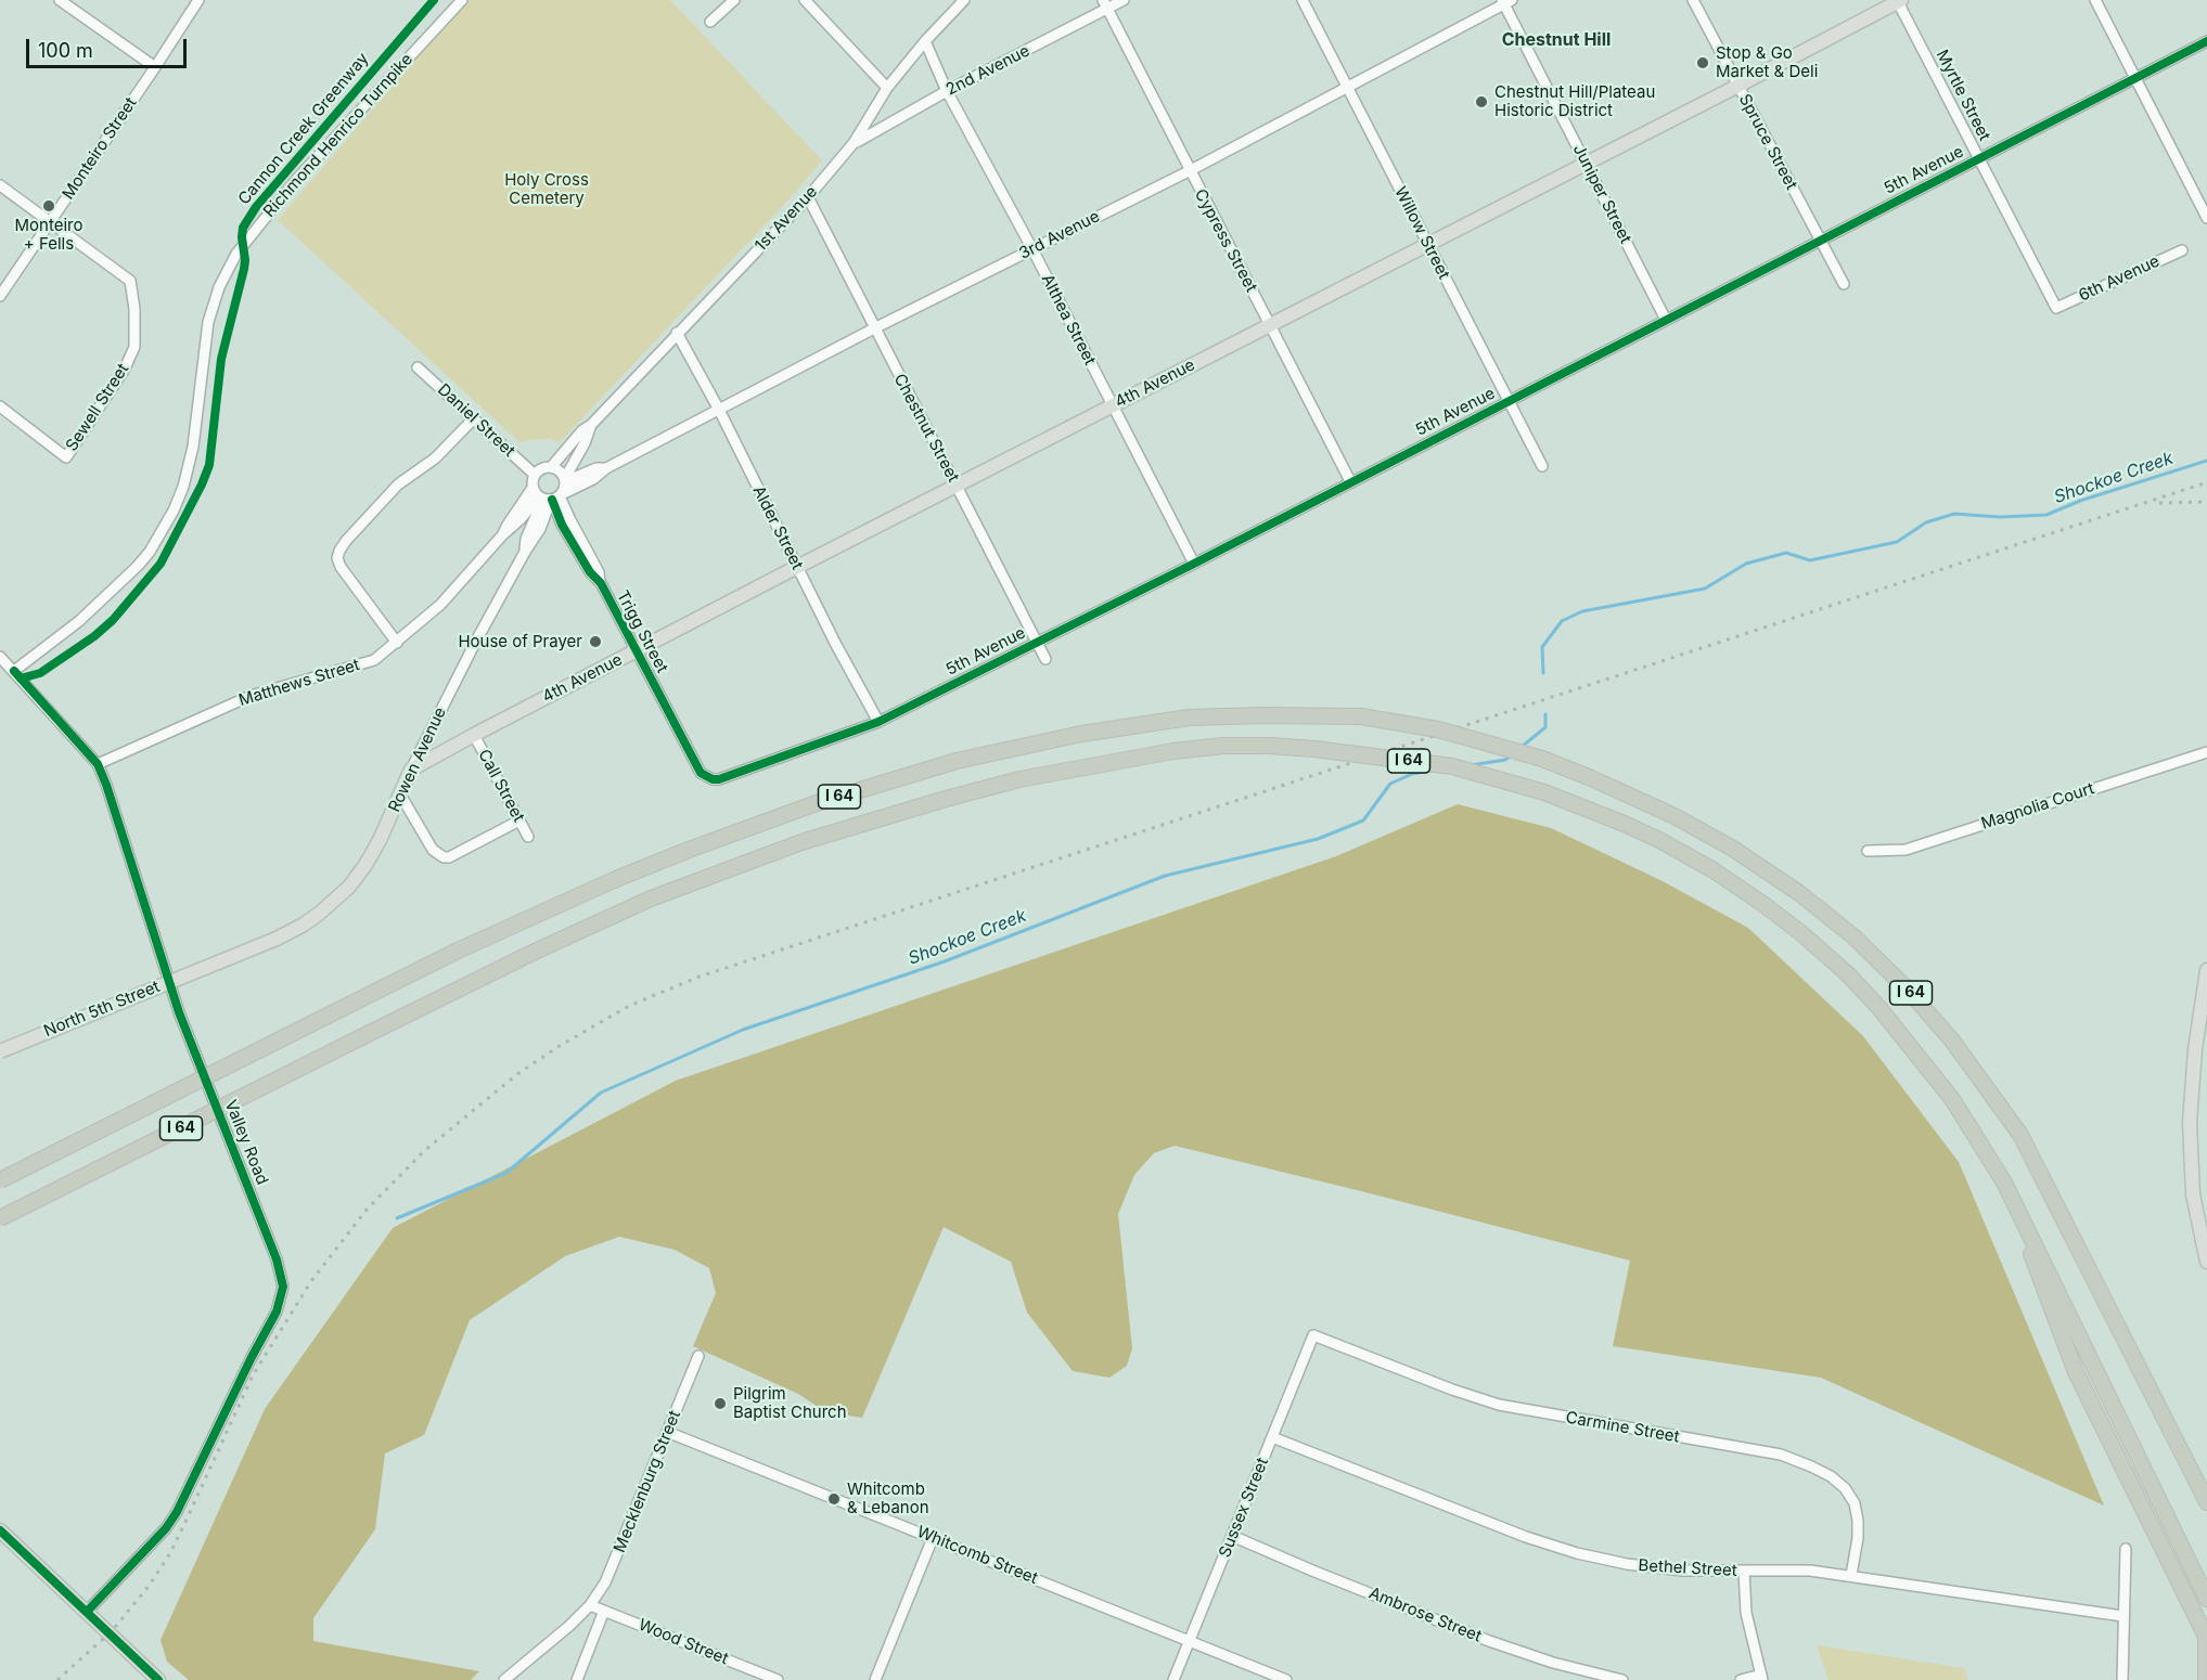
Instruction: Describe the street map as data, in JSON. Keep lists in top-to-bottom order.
{
  "streets": {
    "highway": ["I 64"],
    "main road": ["4th Avenue", "Rowen Avenue", "North 5th Street"],
    "street": [
      "2nd Avenue",
      "Myrtle Street",
      "Richmond Henrico Turnpike",
      "Spruce Street",
      "Monteiro Street",
      "5th Avenue",
      "Juniper Street",
      "1st Avenue",
      "Willow Street",
      "3rd Avenue",
      "Cypress Street",
      "6th Avenue",
      "Althea Street",
      "Sewell Street",
      "Daniel Street",
      "Chestnut Street",
      "Alder Street",
      "Trigg Street",
      "Matthews Street",
      "Call Street",
      "Magnolia Court",
      "Valley Road",
      "Carmine Street",
      "Mecklenburg Street",
      "Sussex Street",
      "Whitcomb Street",
      "Bethel Street",
      "Ambrose Street",
      "Wood Street"
    ],
    "cycle path": ["Cannon Creek Greenway"]
  },
  "crossings": [
    ["2nd Avenue", "1st Avenue"],
    ["2nd Avenue", "Cypress Street"],
    ["2nd Avenue", "Althea Street"],
    ["Myrtle Street", "5th Avenue"],
    ["Myrtle Street", "6th Avenue"],
    ["Myrtle Street", "4th Avenue"],
    ["Richmond Henrico Turnpike", "Valley Road"],
    ["Spruce Street", "5th Avenue"],
    ["Spruce Street", "4th Avenue"],
    ["Monteiro Street", "Sewell Street"],
    ["5th Avenue", "Juniper Street"],
    ["5th Avenue", "Willow Street"],
    ["5th Avenue", "Cypress Street"],
    ["5th Avenue", "Althea Street"],
    ["5th Avenue", "Chestnut Street"],
    ["5th Avenue", "Alder Street"],
    ["5th Avenue", "Trigg Street"],
    ["Juniper Street", "3rd Avenue"],
    ["Juniper Street", "4th Avenue"],
    ["1st Avenue", "3rd Avenue"],
    ["1st Avenue", "Althea Street"],
    ["1st Avenue", "Chestnut Street"],
    ["1st Avenue", "Alder Street"],
    ["1st Avenue", "Trigg Street"],
    ["1st Avenue", "Matthews Street"],
    ["1st Avenue", "Rowen Avenue"],
    ["Willow Street", "3rd Avenue"],
    ["Willow Street", "4th Avenue"],
    ["3rd Avenue", "Cypress Street"],
    ["3rd Avenue", "Althea Street"],
    ["3rd Avenue", "Chestnut Street"],
    ["3rd Avenue", "Alder Street"],
    ["3rd Avenue", "Trigg Street"],
    ["3rd Avenue", "Matthews Street"],
    ["3rd Avenue", "Rowen Avenue"],
    ["Cypress Street", "4th Avenue"],
    ["Althea Street", "4th Avenue"],
    ["4th Avenue", "Chestnut Street"],
    ["4th Avenue", "Alder Street"],
    ["4th Avenue", "Trigg Street"],
    ["4th Avenue", "Rowen Avenue"],
    ["4th Avenue", "Call Street"],
    ["Trigg Street", "Matthews Street"],
    ["Trigg Street", "Rowen Avenue"],
    ["Matthews Street", "Rowen Avenue"],
    ["Matthews Street", "Valley Road"],
    ["Rowen Avenue", "North 5th Street"],
    ["Carmine Street", "Sussex Street"],
    ["Carmine Street", "Bethel Street"],
    ["Mecklenburg Street", "Whitcomb Street"],
    ["Mecklenburg Street", "Wood Street"],
    ["Sussex Street", "Whitcomb Street"],
    ["Sussex Street", "Bethel Street"],
    ["Sussex Street", "Ambrose Street"]
  ],
  "districts": ["Chestnut Hill"],
  "water": ["Shockoe Creek"],
  "parks": ["Holy Cross Cemetery"],
  "places": [
    "Stop & Go Market & Deli",
    "Chestnut Hill/Plateau Historic District",
    "Monteiro + Fells",
    "House of Prayer",
    "Pilgrim Baptist Church",
    "Whitcomb & Lebanon"
  ],
  "scale_bar": "100 m"
}
